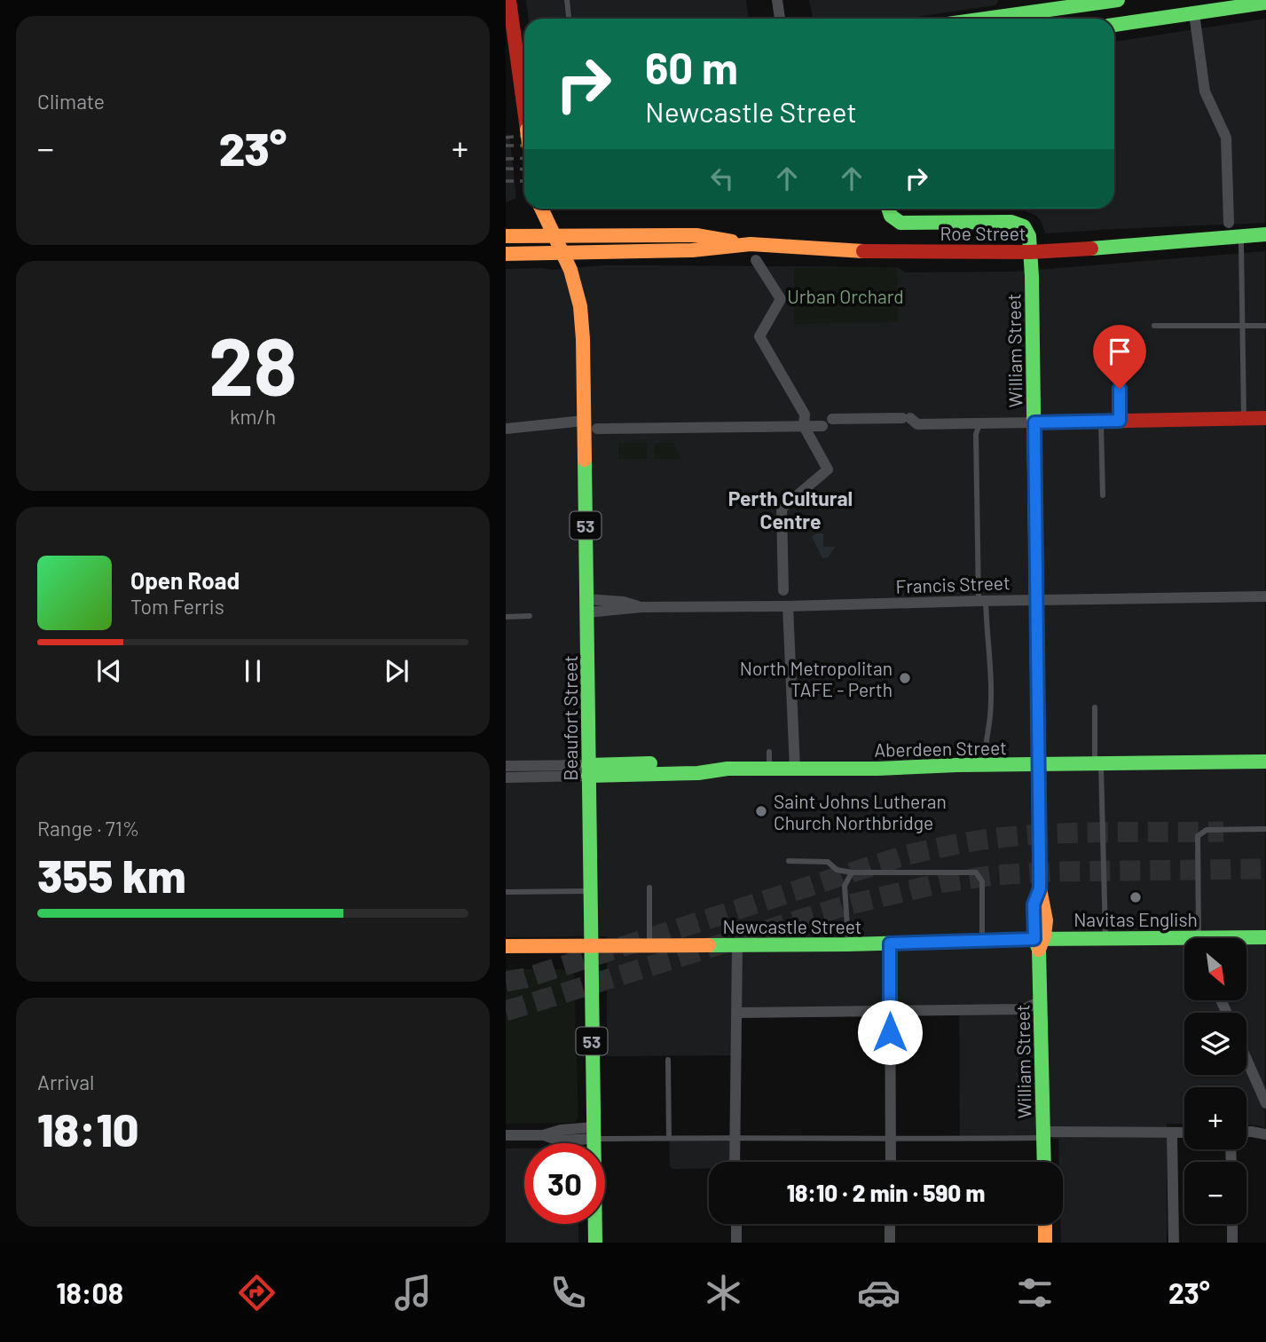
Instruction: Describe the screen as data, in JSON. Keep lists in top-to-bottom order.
{
  "streets": {
    "main road": [
      "Roe Street",
      "William Street",
      "53",
      "Beaufort Street",
      "Aberdeen Street",
      "Newcastle Street"
    ],
    "street": ["Francis Street"]
  },
  "crossings": [
    ["Roe Street", "William Street"],
    ["Roe Street", "Beaufort Street"],
    ["William Street", "Francis Street"],
    ["William Street", "Aberdeen Street"],
    ["William Street", "Newcastle Street"],
    ["Francis Street", "Beaufort Street"],
    ["Beaufort Street", "Aberdeen Street"],
    ["Beaufort Street", "Newcastle Street"]
  ],
  "districts": ["Perth Cultural Centre"],
  "parks": ["Urban Orchard"],
  "places": ["North Metropolitan TAFE - Perth", "Saint Johns Lutheran Church Northbridge", "Navitas English"],
  "north": "bottom right",
  "page": {
    "tile": [
      "Climate",
      ["28", "km/h"],
      ["Range · 71%", "355 km"],
      ["Arrival", "18:10"]
    ],
    "turn": ["60 m", "Newcastle Street"],
    "heat": ["−", "23°", "+"],
    "song": ["Open Road", "Tom Ferris"],
    "map_buttons": ["+", "−"],
    "limit": "30",
    "trip": "18:10 · 2 min · 590 m",
    "tabs": ["18:08", "23°"]
  }
}
